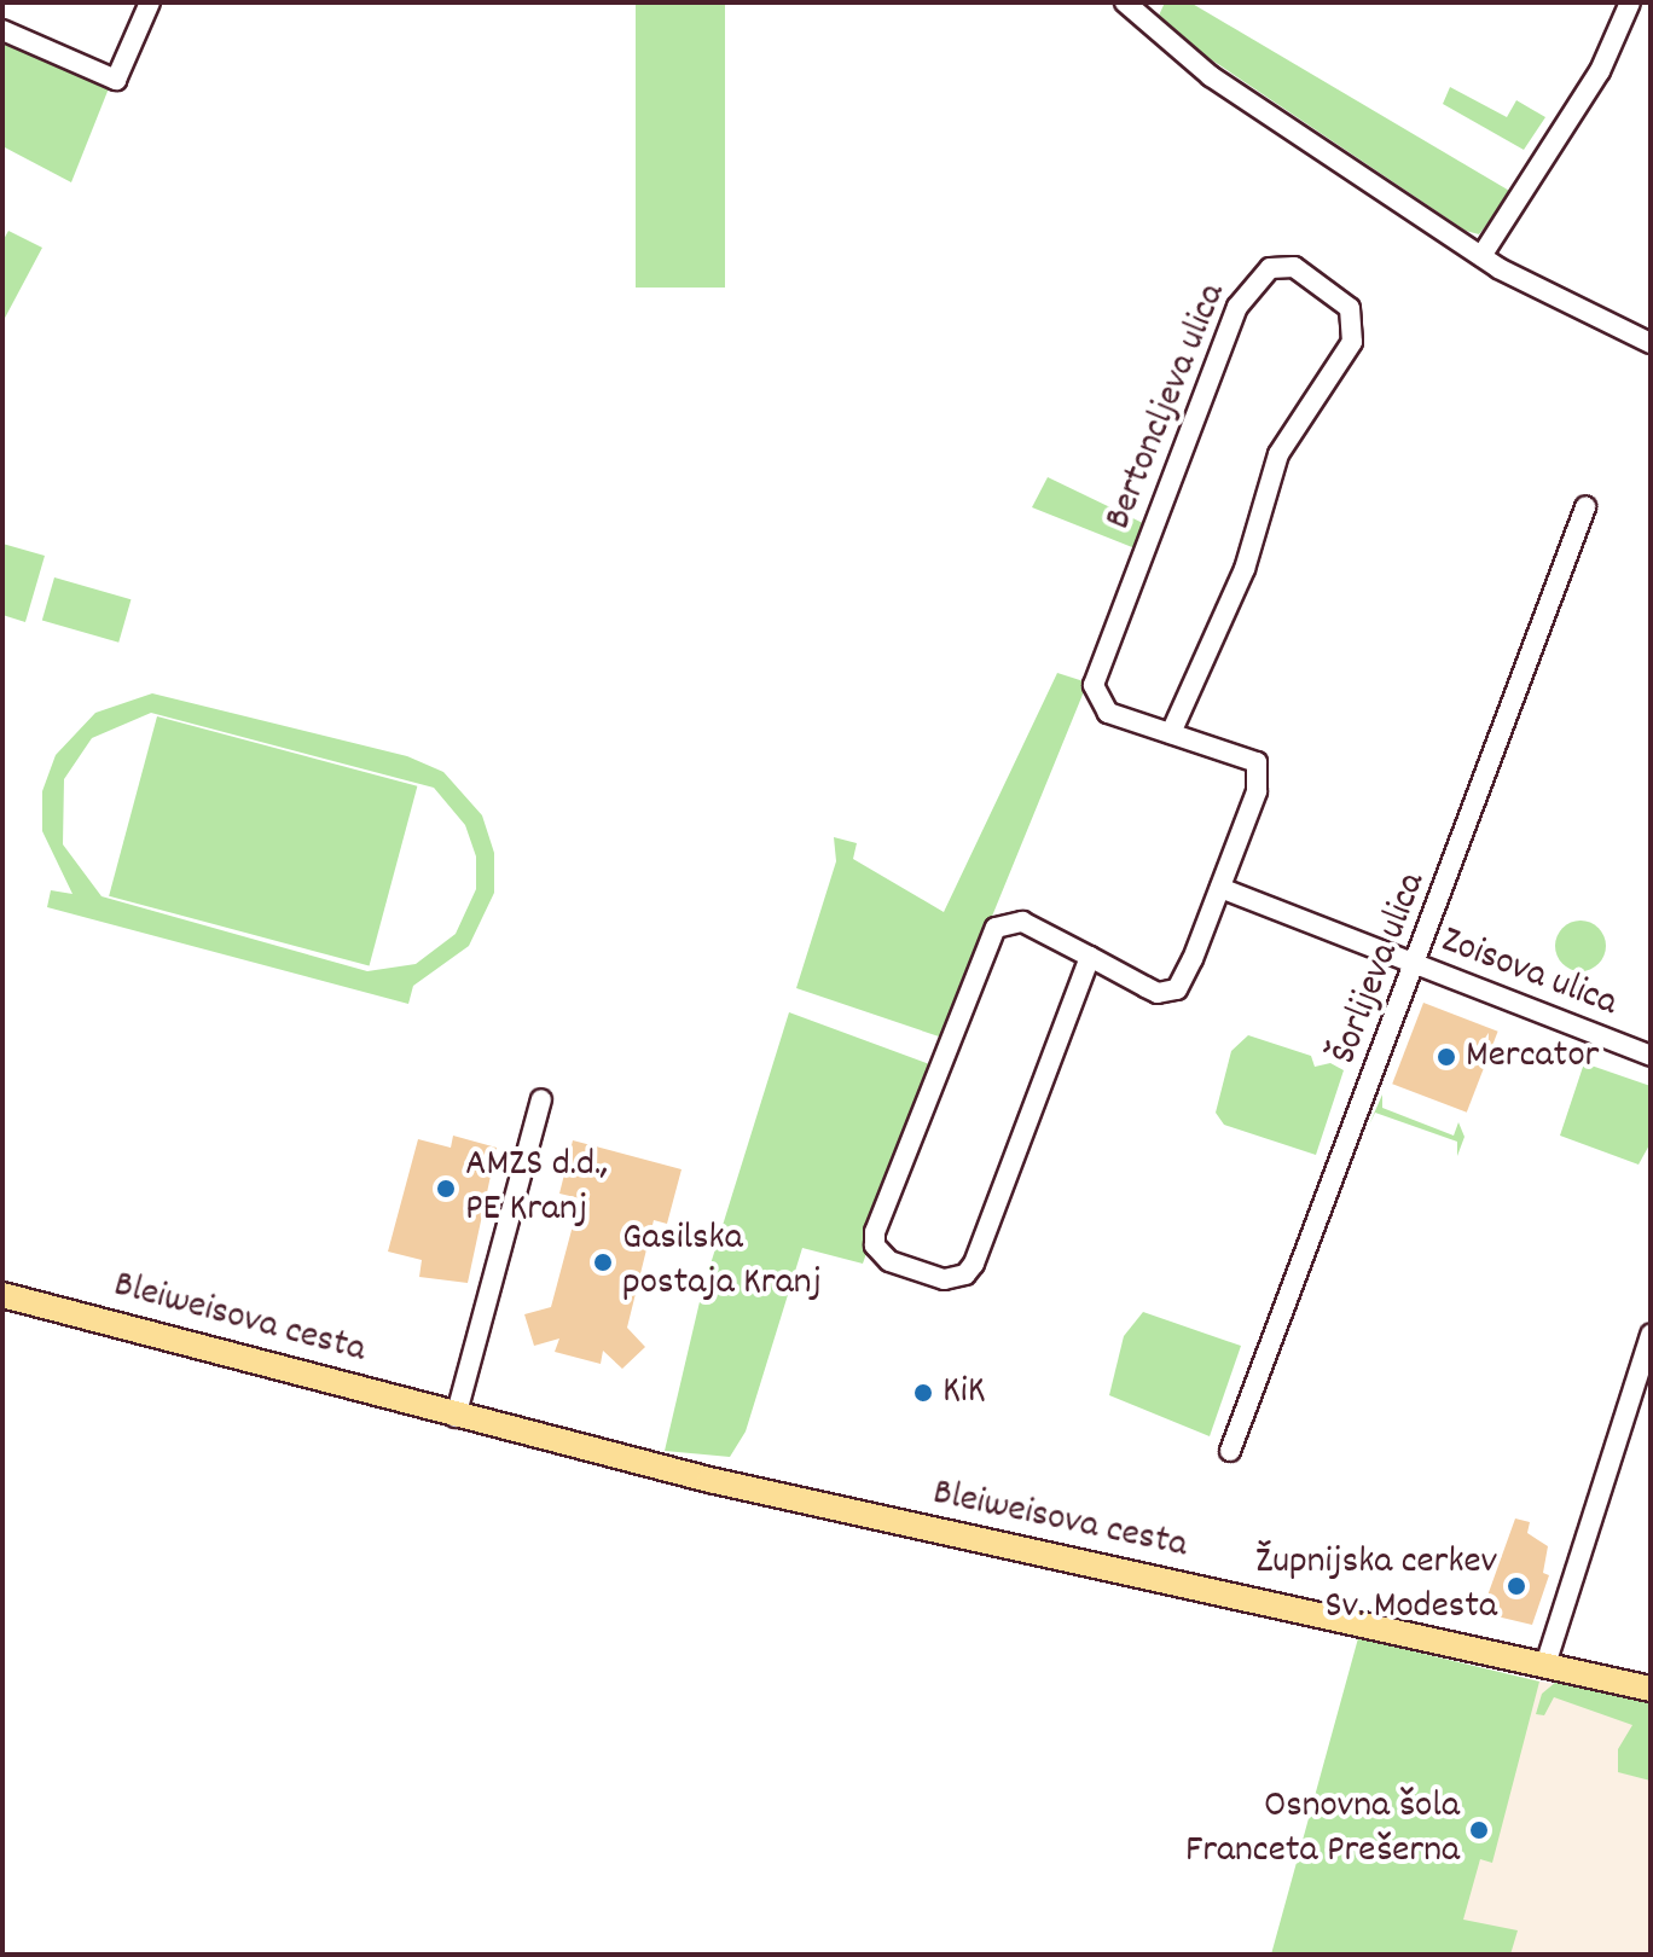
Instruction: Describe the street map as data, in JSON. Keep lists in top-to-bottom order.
{
  "streets": {
    "main road": ["Bleiweisova cesta"],
    "street": ["Bertoncljeva ulica", "Šorlijeva ulica", "Zoisova ulica"]
  },
  "crossings": [
    ["Bertoncljeva ulica", "Zoisova ulica"],
    ["Šorlijeva ulica", "Zoisova ulica"]
  ],
  "places": [
    "Mercator",
    "AMZS d.d., PE Kranj",
    "Gasilska postaja Kranj",
    "KiK",
    "Župnijska cerkev Sv. Modesta",
    "Osnovna šola Franceta Prešerna"
  ]
}
